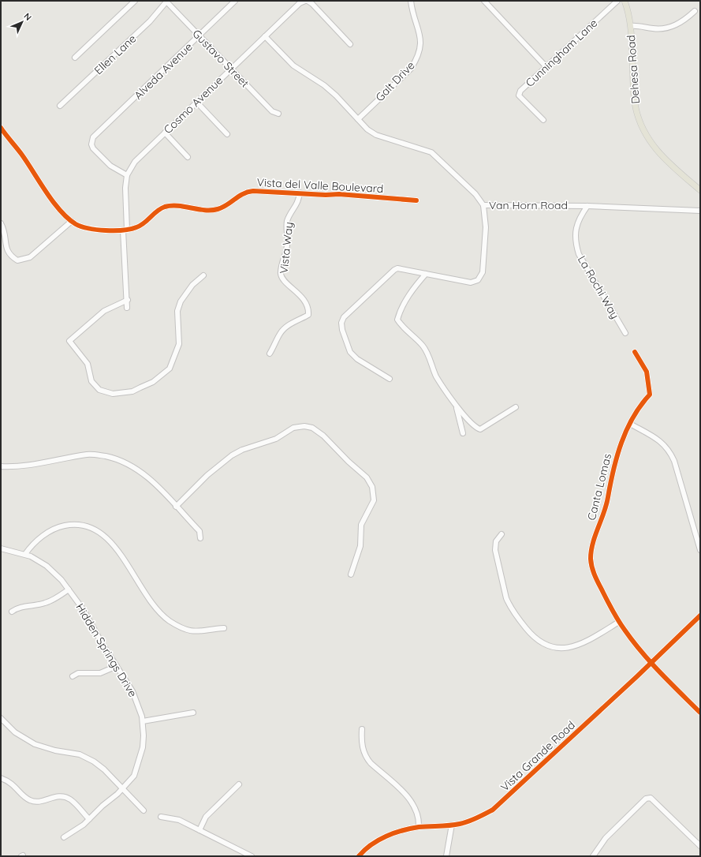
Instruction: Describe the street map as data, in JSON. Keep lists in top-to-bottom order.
{
  "streets": {
    "main road": ["Dehesa Road"],
    "street": [
      "Cunningham Lane",
      "Ellen Lane",
      "Gustavo Street",
      "Alveda Avenue",
      "Galt Drive",
      "Cosmo Avenue",
      "Vista del Valle Boulevard",
      "Van Horn Road",
      "Vista Way",
      "La Rochi Way",
      "Canta Lomas",
      "Hidden Springs Drive",
      "Vista Grande Road"
    ]
  },
  "crossings": [
    ["Ellen Lane", "Gustavo Street"],
    ["Gustavo Street", "Alveda Avenue"],
    ["Gustavo Street", "Cosmo Avenue"],
    ["Alveda Avenue", "Cosmo Avenue"],
    ["Vista del Valle Boulevard", "Vista Way"],
    ["Van Horn Road", "La Rochi Way"],
    ["Canta Lomas", "Vista Grande Road"]
  ],
  "north": "top right"
}
